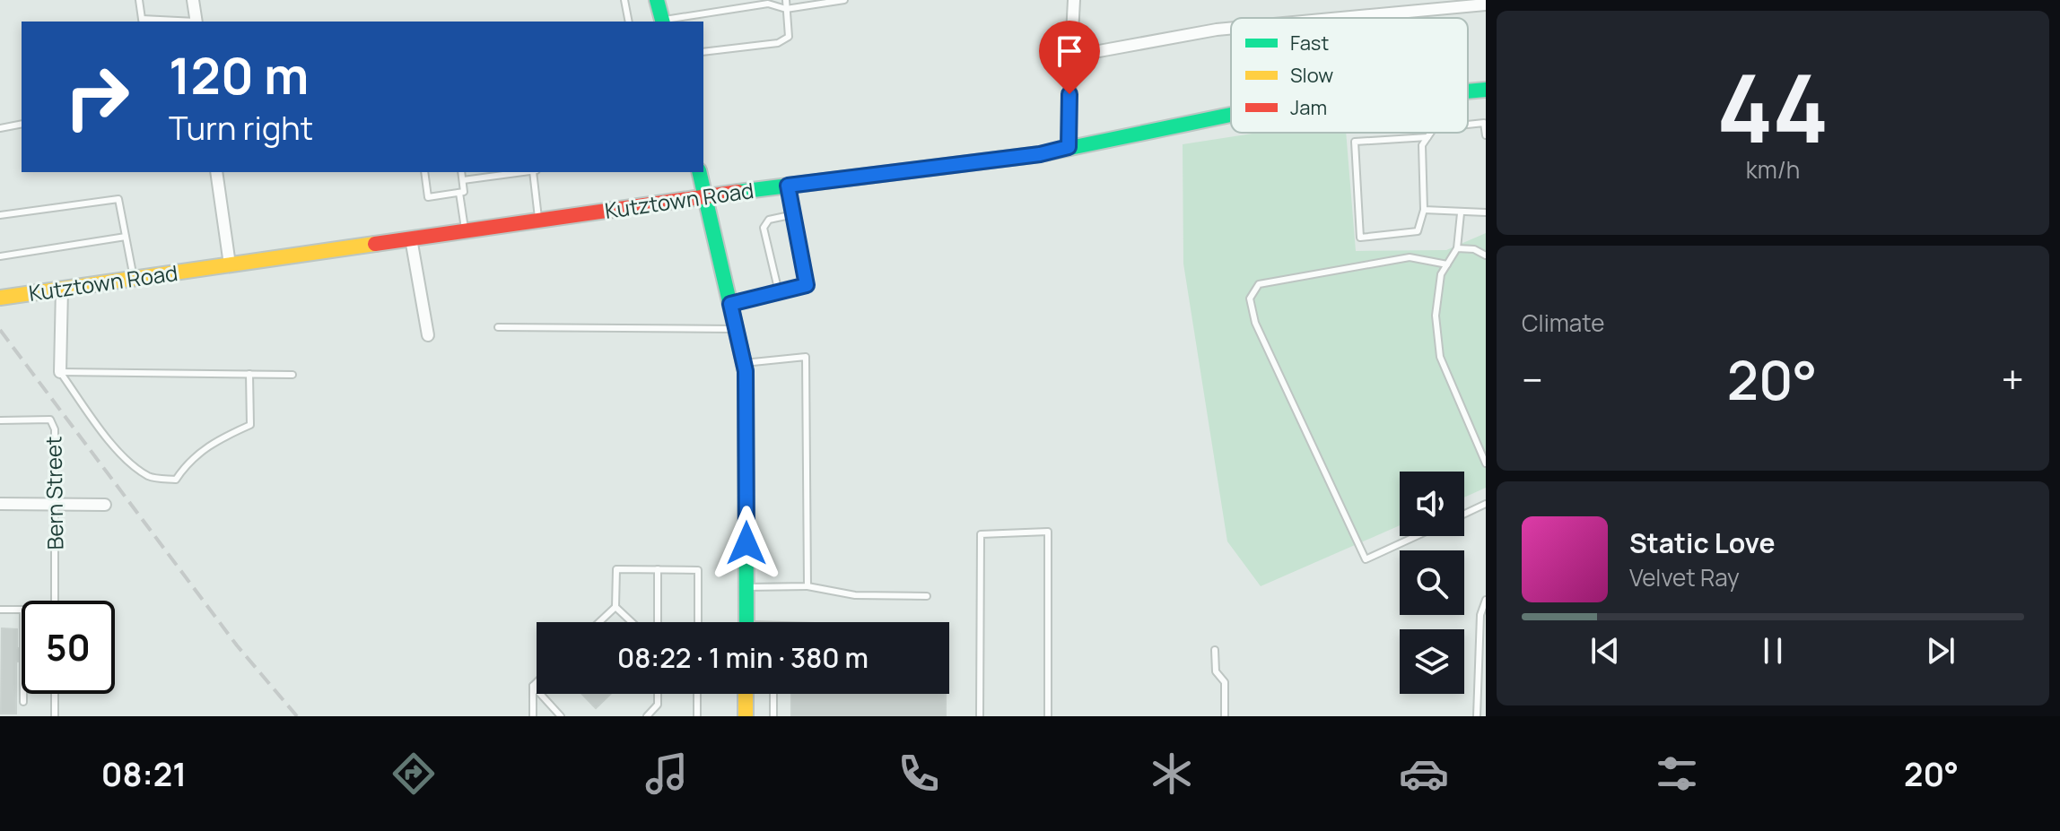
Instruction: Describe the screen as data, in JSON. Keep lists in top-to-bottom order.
{
  "streets": {
    "main road": ["Kutztown Road"],
    "lane": ["Bern Street"]
  },
  "legend": ["Fast", "Slow", "Jam"],
  "page": {
    "tile": [
      ["44", "km/h"],
      "Climate"
    ],
    "turn": ["120 m", "Turn right"],
    "heat": ["−", "20°", "+"],
    "song": ["Static Love", "Velvet Ray"],
    "limit": "50",
    "trip": "08:22 · 1 min · 380 m",
    "tabs": ["08:21", "20°"]
  }
}
